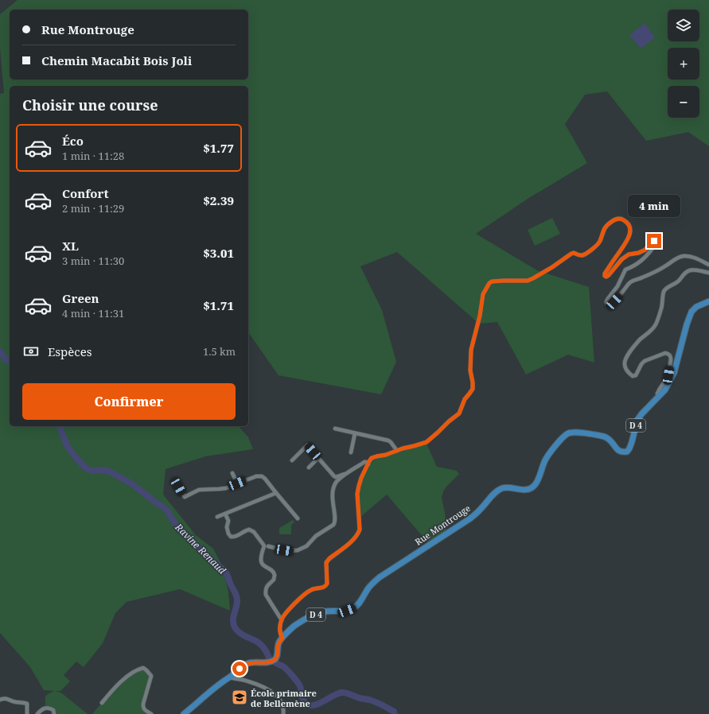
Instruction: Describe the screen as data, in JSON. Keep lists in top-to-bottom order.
{
  "streets": {
    "main road": ["D 4", "Rue Montrouge"]
  },
  "water": ["Ravine Renaud"],
  "places": {
    "school or university": ["École primaire de Bellemène"]
  },
  "page": {
    "map_buttons": ["+", "−"],
    "banner": ["Rue Montrouge", "Chemin Macabit Bois Joli"],
    "heading": "Choisir une course",
    "list": [
      {
        "name": "Éco",
        "note": "1 min · 11:28",
        "value": "$1.77"
      },
      {
        "name": "Confort",
        "note": "2 min · 11:29",
        "value": "$2.39"
      },
      {
        "name": "XL",
        "note": "3 min · 11:30",
        "value": "$3.01"
      },
      {
        "name": "Green",
        "note": "4 min · 11:31",
        "value": "$1.71"
      }
    ],
    "bubble": "4 min",
    "pay": ["Espèces", "1.5 km"],
    "buttons": "Confirmer"
  }
}
